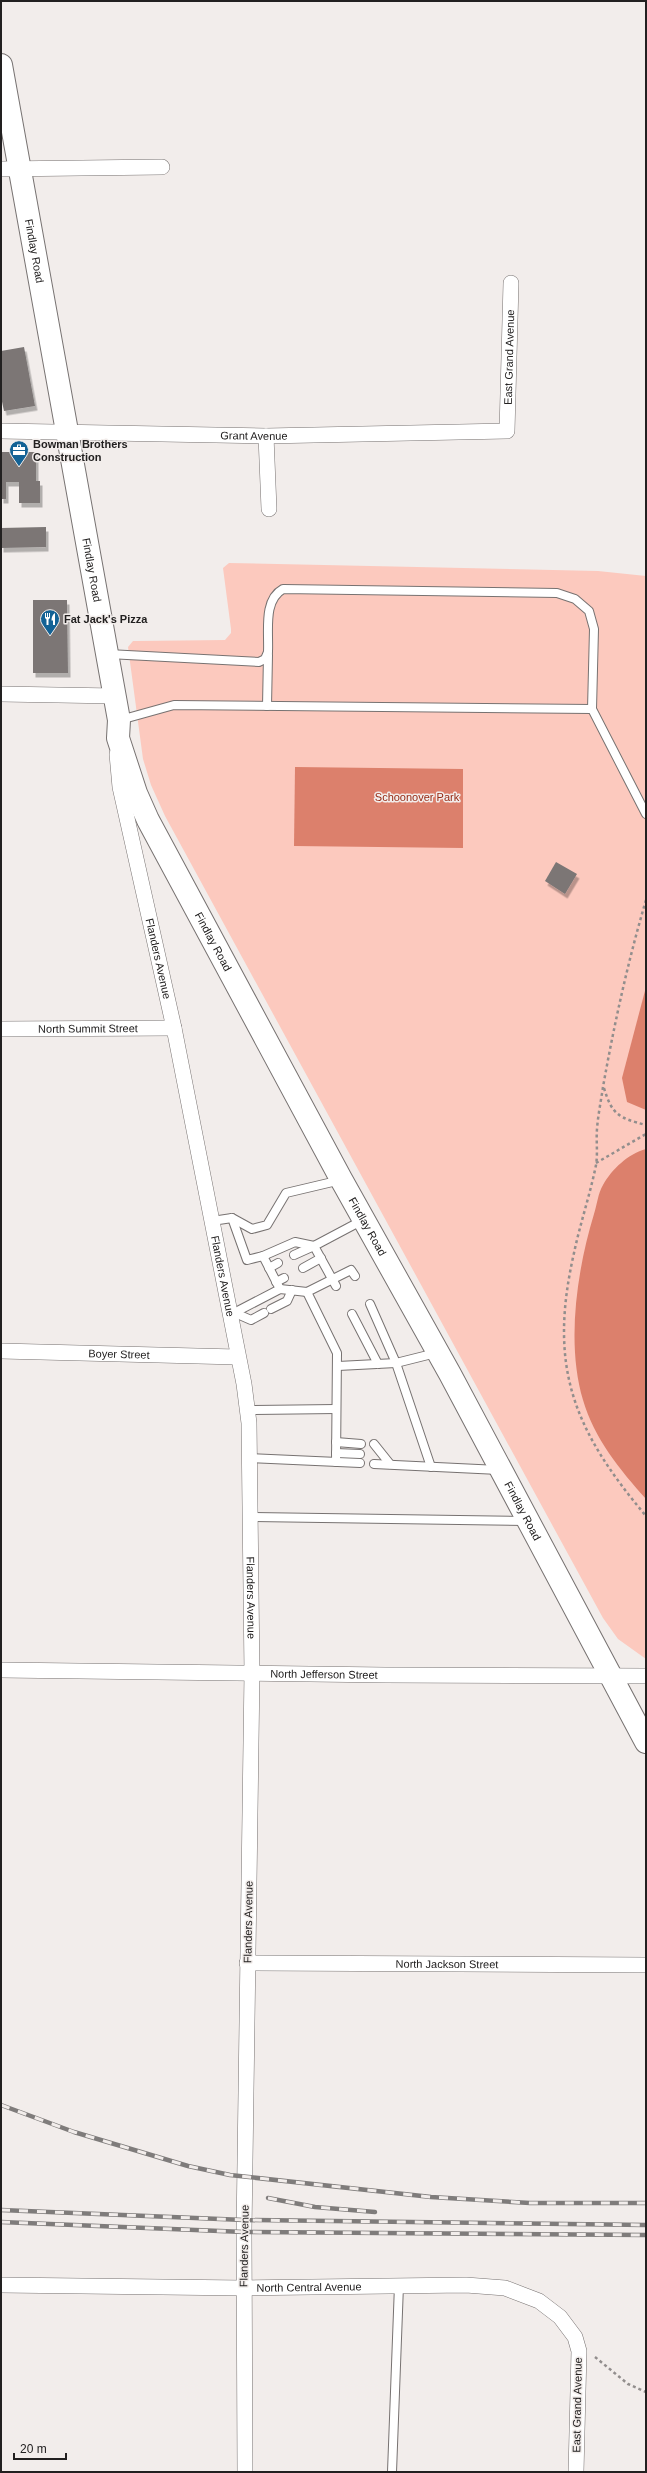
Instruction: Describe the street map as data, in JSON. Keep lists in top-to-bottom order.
{
  "streets": {
    "main road": ["Findlay Road"],
    "street": [
      "East Grand Avenue",
      "Grant Avenue",
      "Flanders Avenue",
      "North Summit Street",
      "Boyer Street",
      "North Jefferson Street",
      "North Jackson Street",
      "North Central Avenue"
    ]
  },
  "crossings": [
    ["Findlay Road", "Grant Avenue"],
    ["Findlay Road", "Flanders Avenue"],
    ["Findlay Road", "North Jefferson Street"],
    ["East Grand Avenue", "Grant Avenue"],
    ["East Grand Avenue", "North Central Avenue"],
    ["Flanders Avenue", "North Summit Street"],
    ["Flanders Avenue", "Boyer Street"],
    ["Flanders Avenue", "North Jefferson Street"],
    ["Flanders Avenue", "North Jackson Street"],
    ["Flanders Avenue", "North Central Avenue"]
  ],
  "parks": ["Schoonover Park"],
  "places": {
    "office": ["Bowman Brothers Construction"],
    "restaurant": ["Fat Jack's Pizza"]
  },
  "scale_bar": "20 m"
}
